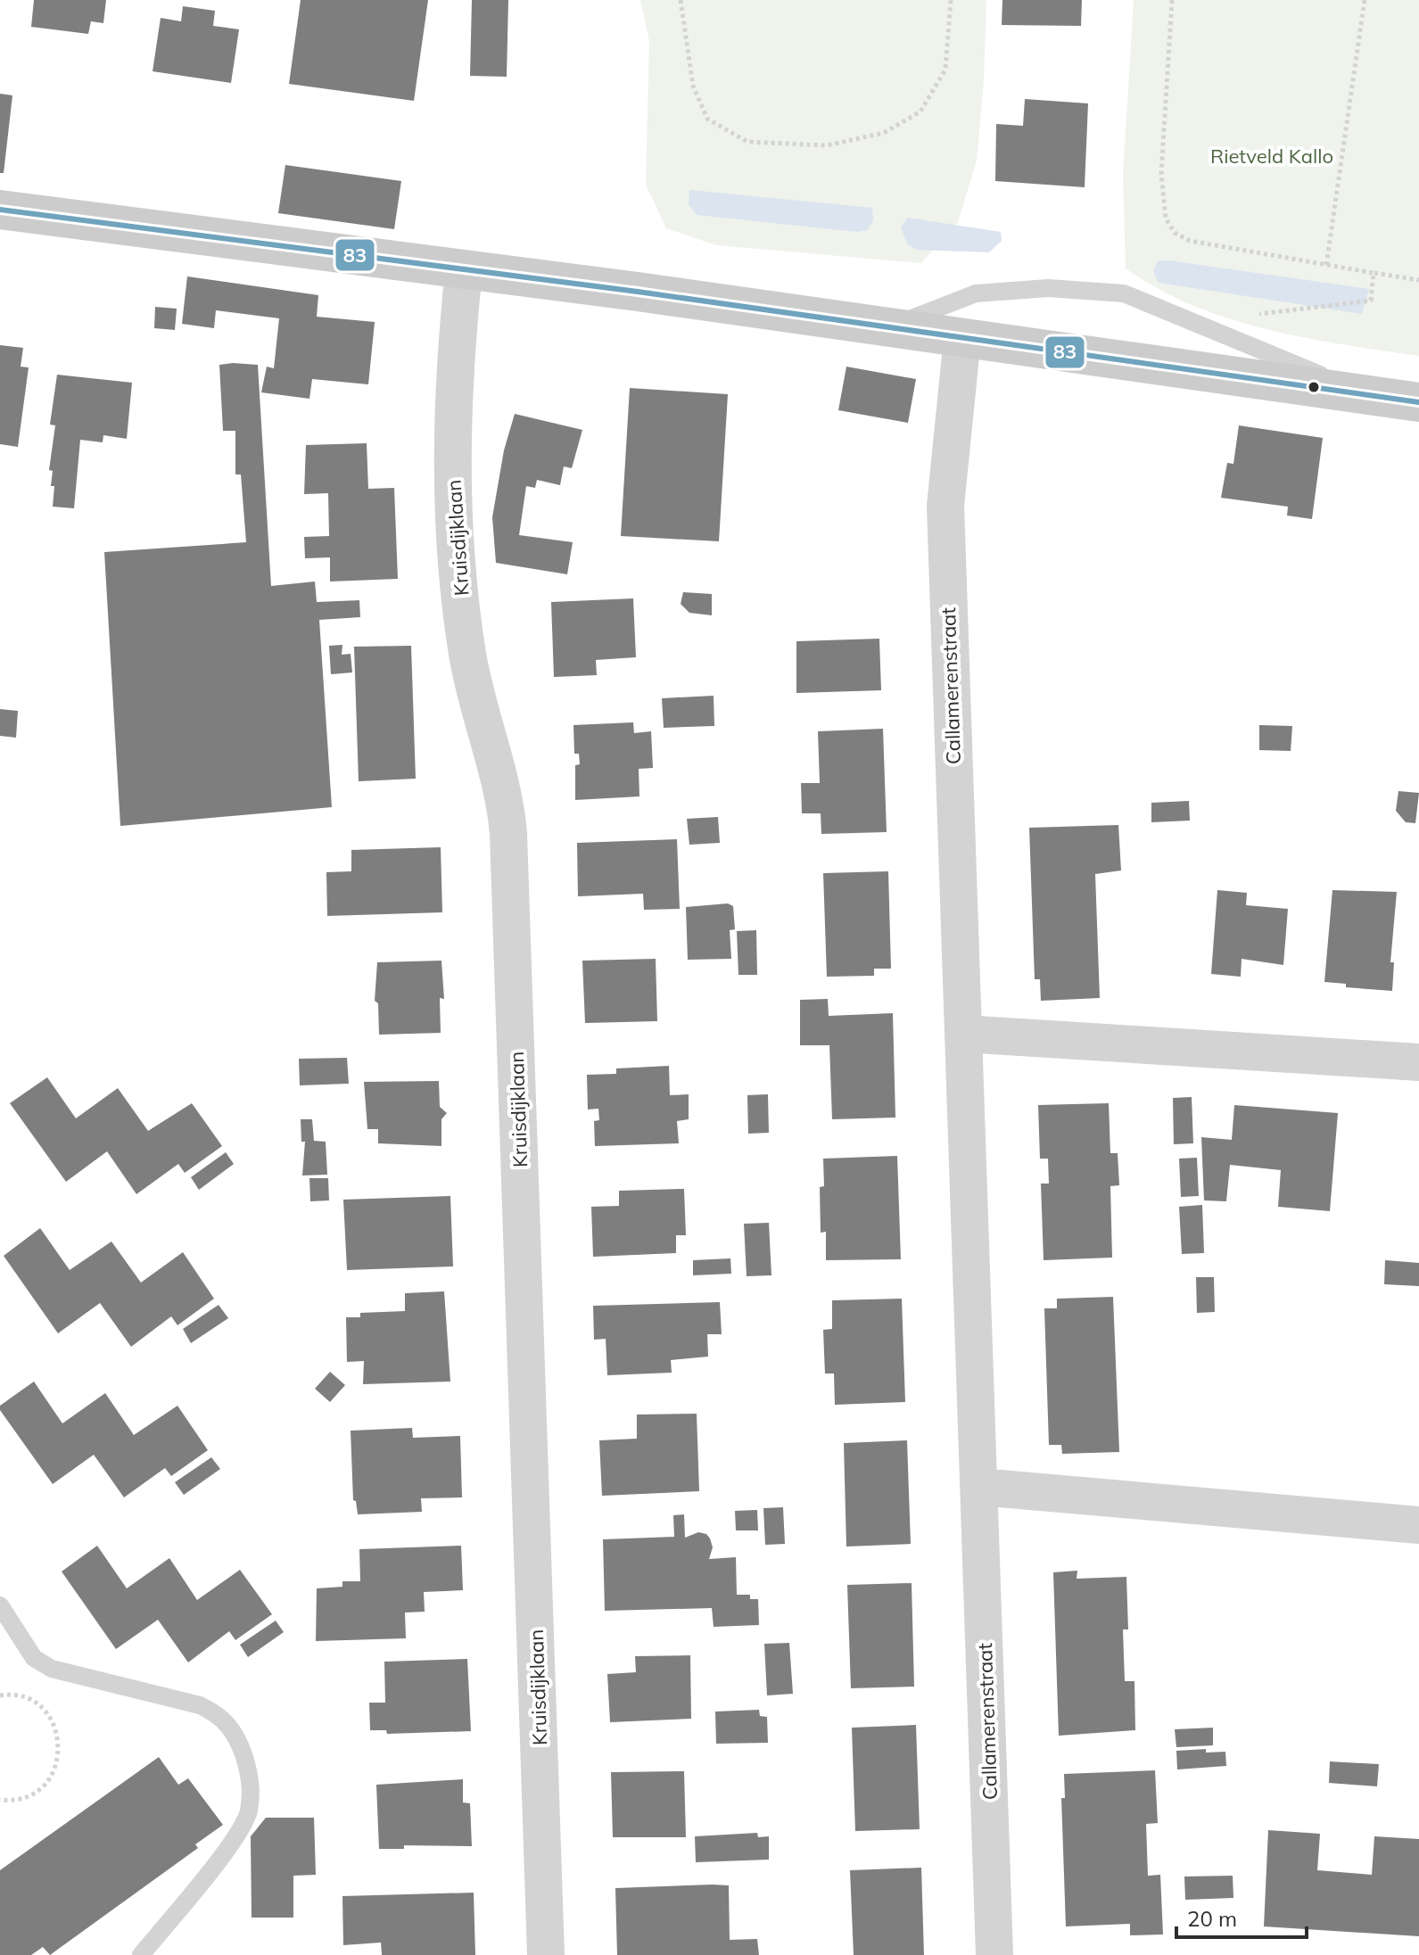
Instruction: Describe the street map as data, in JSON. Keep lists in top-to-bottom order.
{
  "streets": {
    "street": ["Kruisdijklaan", "Callamerenstraat"]
  },
  "parks": ["Rietveld Kallo"],
  "lines": ["transit line 83"],
  "scale_bar": "20 m"
}
